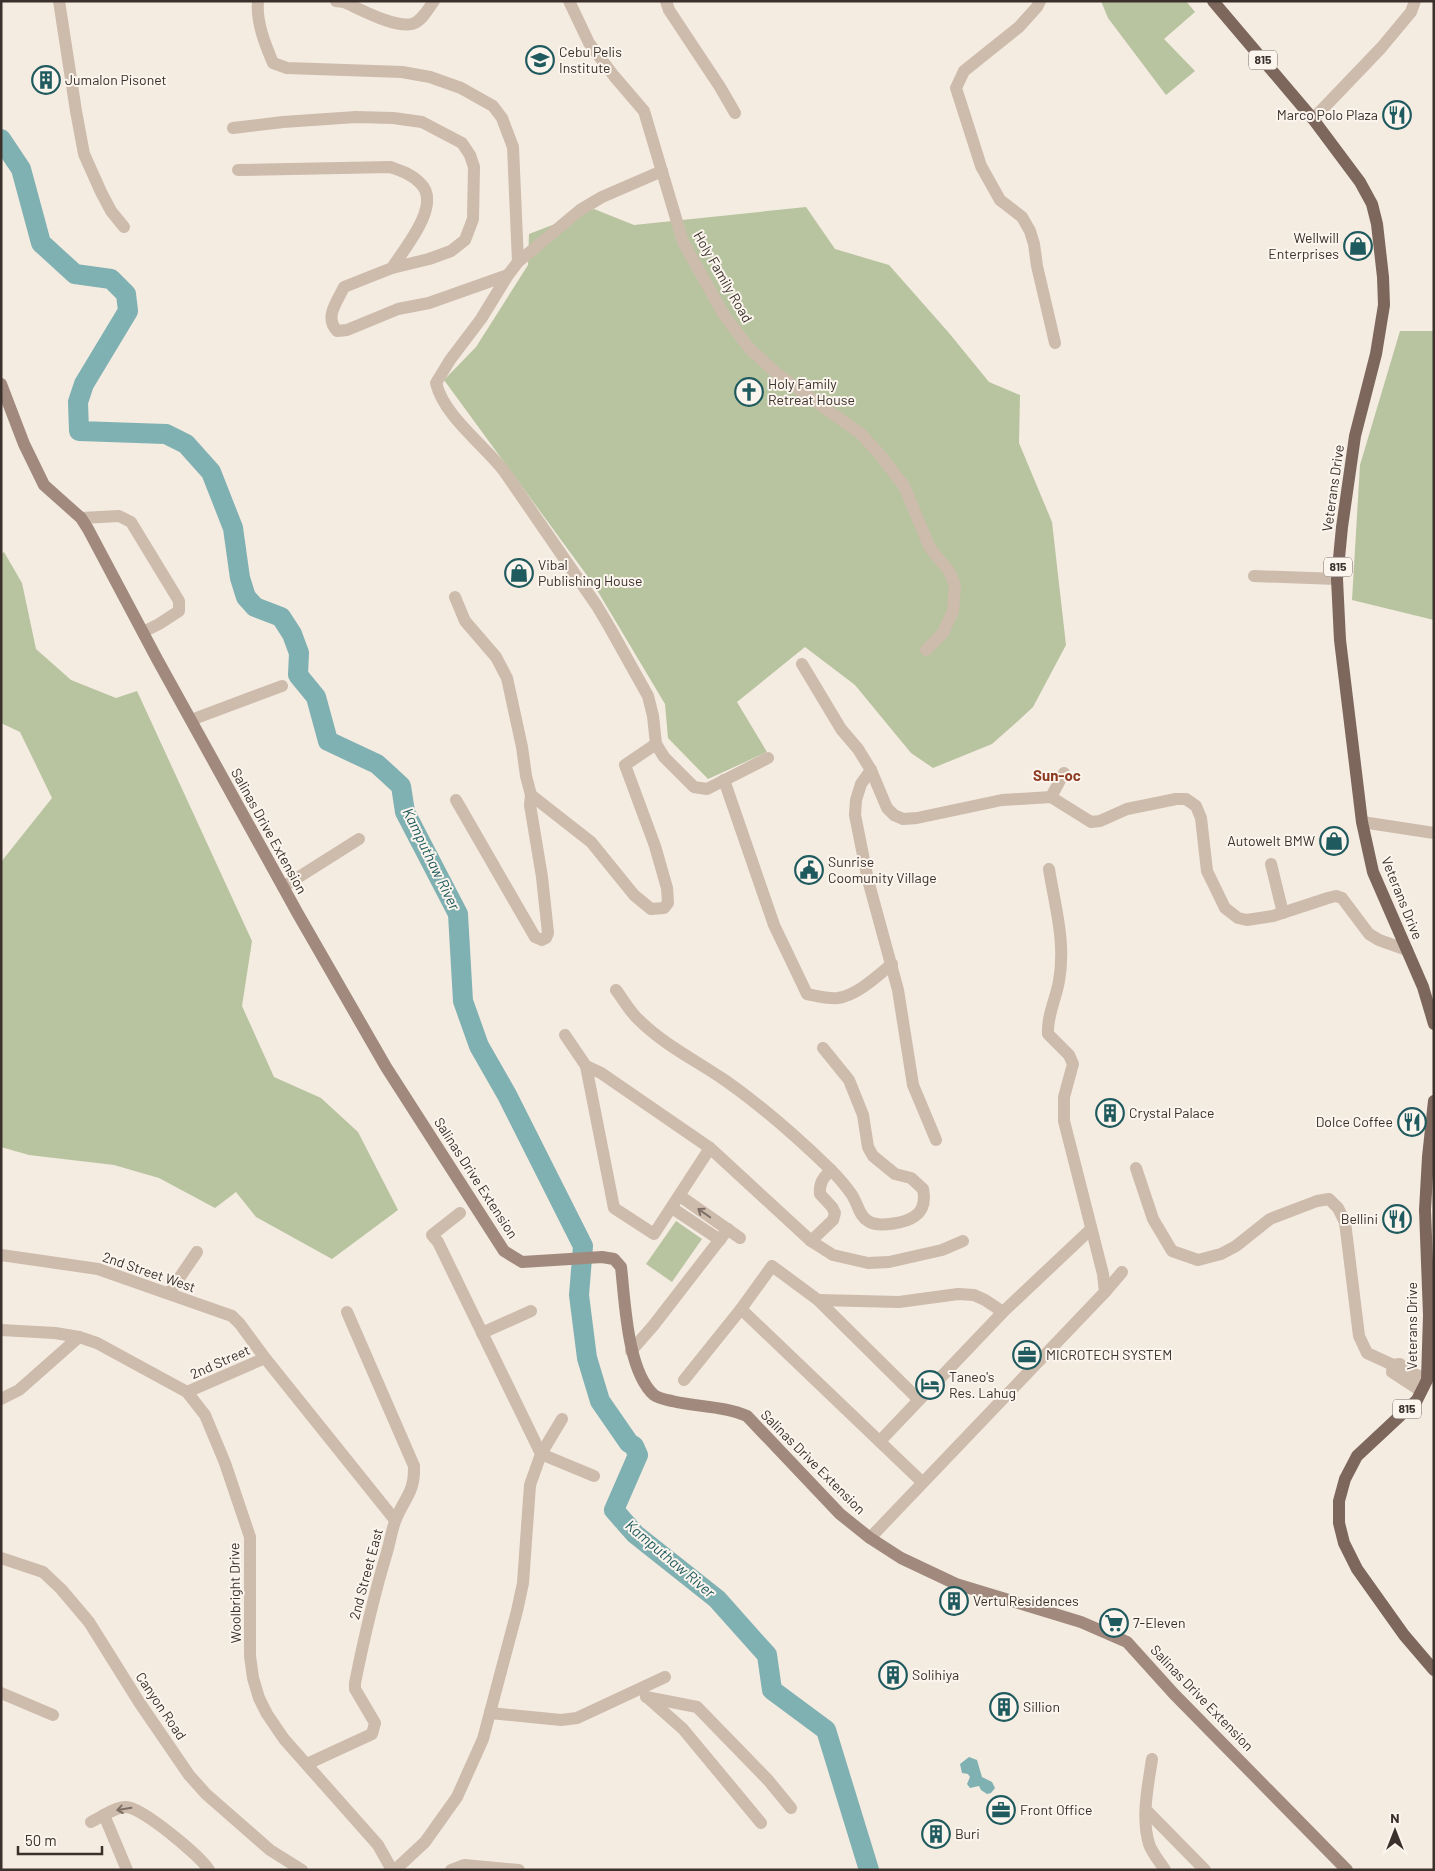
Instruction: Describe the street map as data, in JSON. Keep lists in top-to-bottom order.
{
  "streets": {
    "main road": ["815", "Veterans Drive"],
    "street": [
      "Holy Family Road",
      "Salinas Drive Extension",
      "2nd Street West",
      "2nd Street",
      "2nd Street East",
      "Woolbright Drive",
      "Canyon Road"
    ]
  },
  "crossings": [
    ["815", "Veterans Drive"],
    ["2nd Street West", "2nd Street"],
    ["2nd Street West", "2nd Street East"],
    ["2nd Street", "2nd Street East"],
    ["2nd Street", "Woolbright Drive"],
    ["2nd Street East", "Woolbright Drive"]
  ],
  "districts": ["Sun-oc"],
  "water": ["Kamputhaw River"],
  "places": {
    "school or university": ["Cebu Pelis Institute"],
    "building": [
      "Jumalon Pisonet",
      "Crystal Palace",
      "Vertu Residences",
      "Solihiya",
      "Sillion",
      "Buri"
    ],
    "restaurant": ["Marco Polo Plaza", "Dolce Coffee", "Bellini"],
    "shop": ["Wellwill Enterprises", "Vibal Publishing House", "Autowelt BMW"],
    "church": ["Holy Family Retreat House"],
    "public building": ["Sunrise Coomunity Village"],
    "office": ["MICROTECH SYSTEM", "Front Office"],
    "hotel": ["Taneo's Res. Lahug"],
    "supermarket": ["7-Eleven"]
  },
  "scale_bar": "50 m",
  "north": "top"
}
